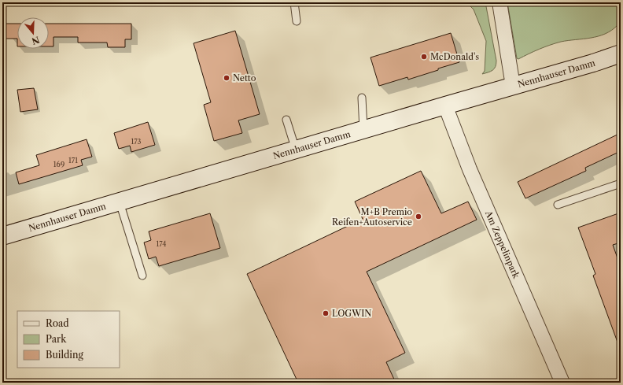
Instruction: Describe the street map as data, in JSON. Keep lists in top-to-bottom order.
{
  "streets": {
    "main road": ["Nennhauser Damm"],
    "street": ["Am Zeppelinpark"]
  },
  "crossings": [
    ["Nennhauser Damm", "Am Zeppelinpark"]
  ],
  "places": [
    "McDonald's",
    "Netto",
    "M+B Premio Reifen+Autoservice",
    "LOGWIN"
  ],
  "house_numbers": [
    "173",
    "171",
    "169",
    "174"
  ],
  "legend": ["Road", "Park", "Building"],
  "north": "bottom"
}
